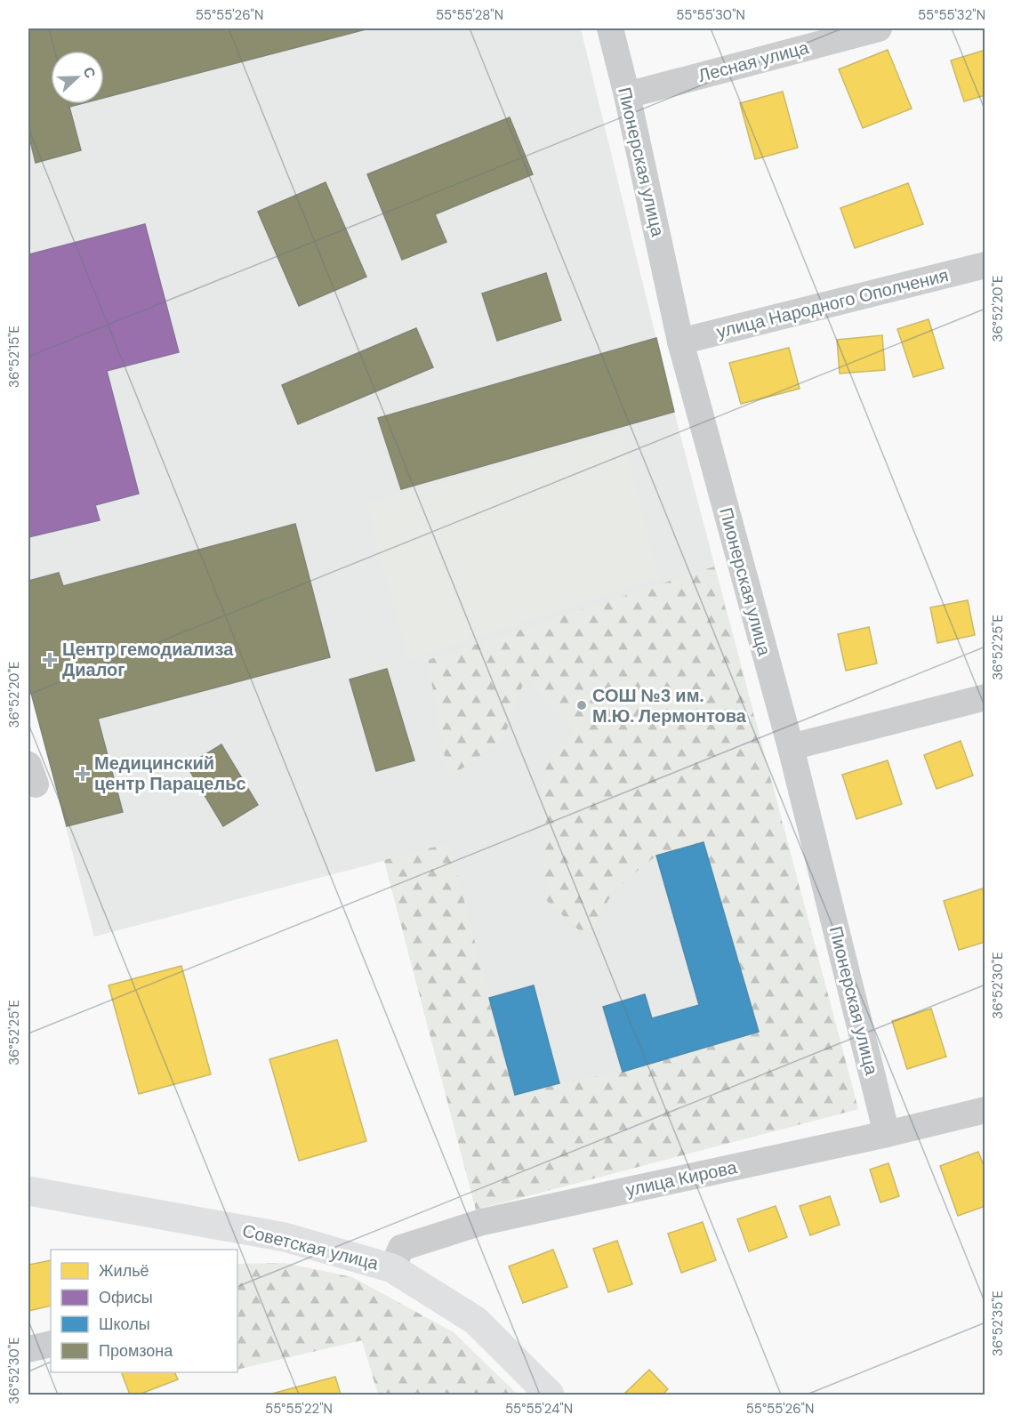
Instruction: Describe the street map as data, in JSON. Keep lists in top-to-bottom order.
{
  "streets": {
    "main road": ["Советская улица"],
    "street": [
      "Лесная улица",
      "Пионерская улица",
      "улица Народного Ополчения",
      "улица Кирова"
    ]
  },
  "crossings": [
    ["Лесная улица", "Пионерская улица"],
    ["Пионерская улица", "улица Народного Ополчения"],
    ["Пионерская улица", "улица Кирова"],
    ["улица Кирова", "Советская улица"]
  ],
  "places": {
    "health": ["Центр гемодиализа Диалог", "Медицинский центр Парацельс"],
    "other": ["СОШ №3 им. М.Ю. Лермонтова"]
  },
  "legend": [
    "Жильё",
    "Офисы",
    "Школы",
    "Промзона"
  ],
  "north": "right",
  "coordinates": [
    "55°55'26\"N",
    "55°55'28\"N",
    "55°55'30\"N",
    "55°55'32\"N",
    "36°52'20\"E",
    "36°52'15\"E",
    "36°52'25\"E",
    "36°52'30\"E",
    "36°52'35\"E",
    "55°55'22\"N",
    "55°55'24\"N"
  ]
}
